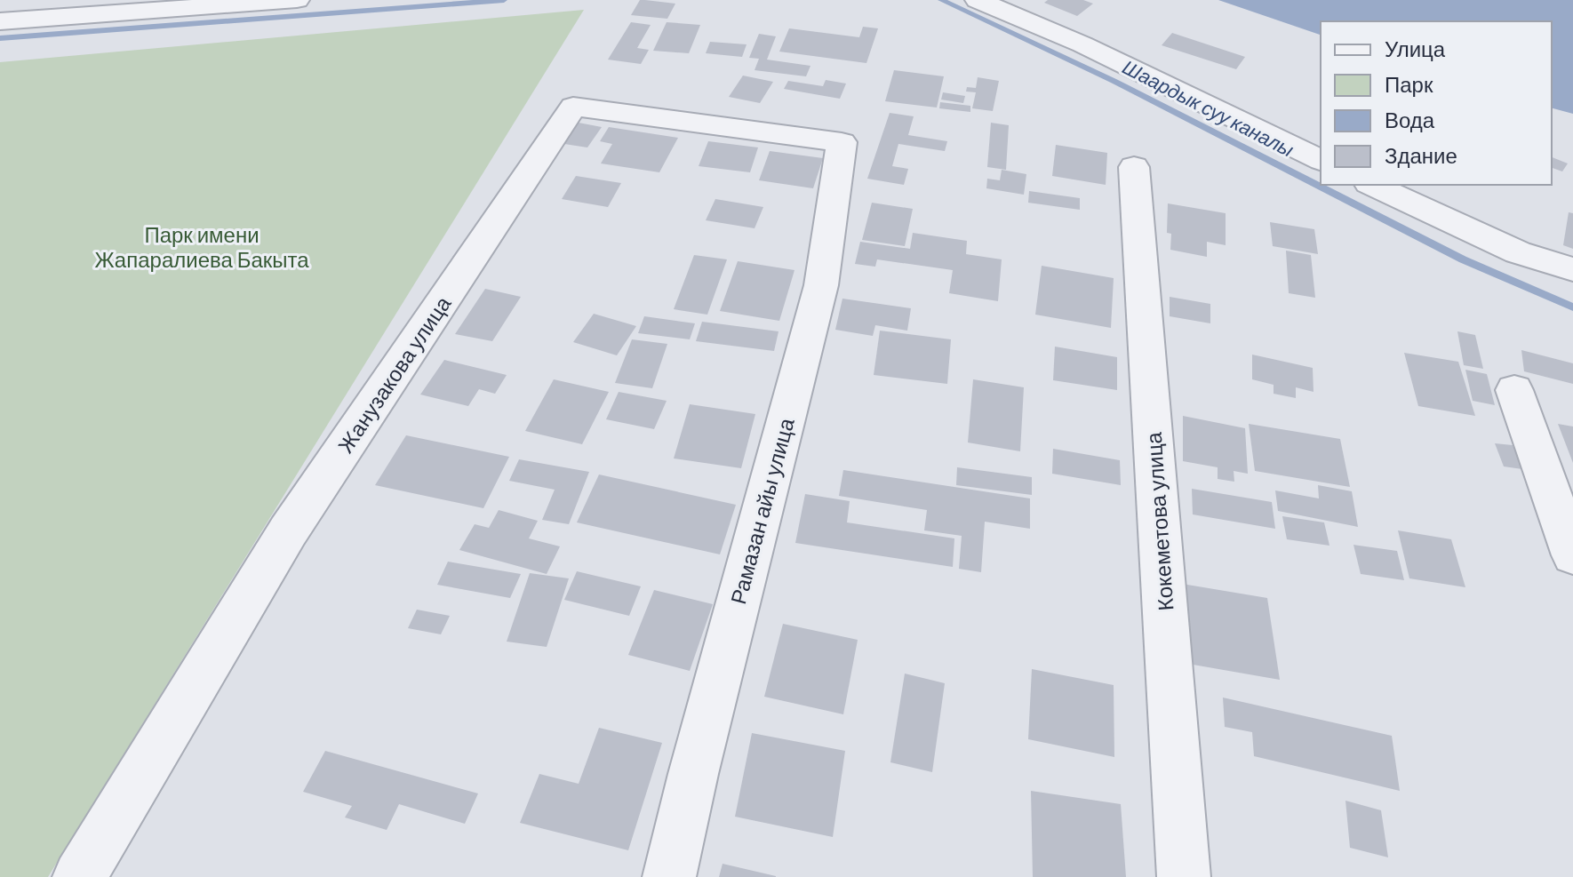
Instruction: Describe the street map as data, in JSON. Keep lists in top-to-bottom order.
{
  "streets": {
    "street": ["Жанузакова улица", "Рамазан айы улица", "Кокеметова улица"]
  },
  "crossings": [
    ["Жанузакова улица", "Рамазан айы улица"]
  ],
  "water": ["Шаардык суу каналы"],
  "parks": ["Парк имени Жапаралиева Бакыта"],
  "legend": [
    "Улица",
    "Парк",
    "Вода",
    "Здание"
  ]
}
